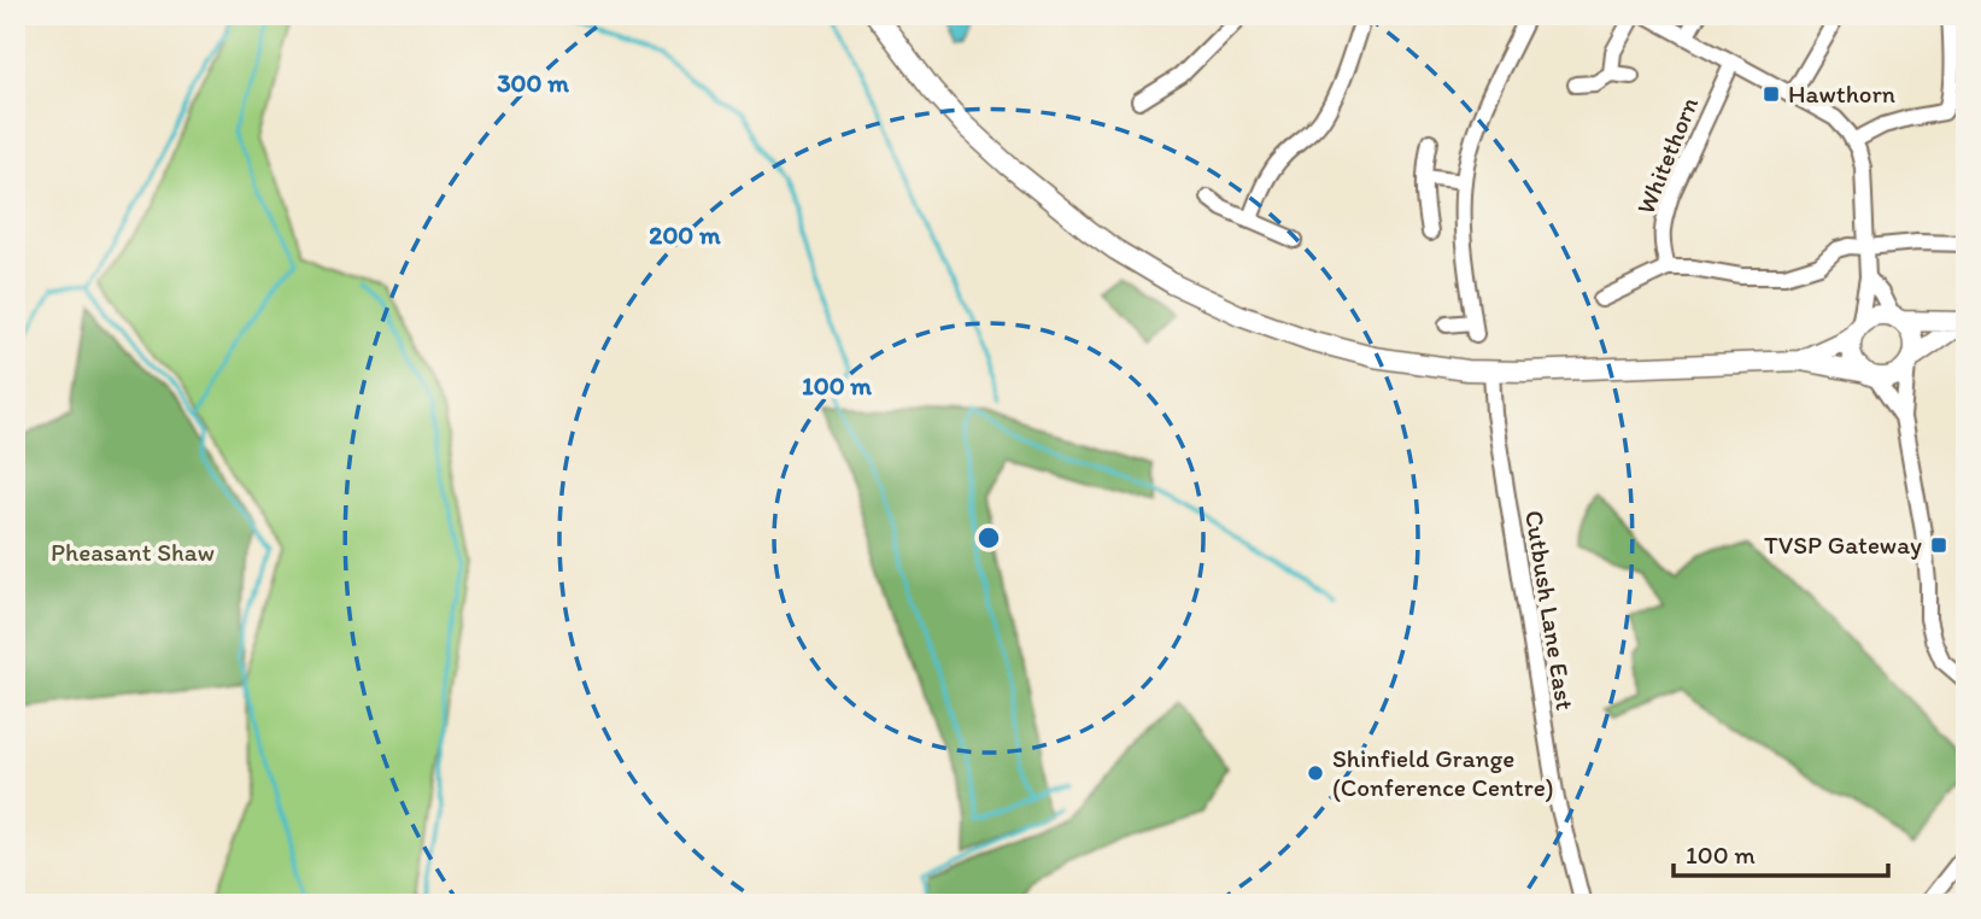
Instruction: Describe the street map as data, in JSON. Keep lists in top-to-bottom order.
{
  "streets": {
    "street": ["Whitethorn", "Cutbush Lane East"]
  },
  "parks": ["Pheasant Shaw"],
  "places": {
    "transit": ["Hawthorn", "TVSP Gateway"],
    "other": ["Shinfield Grange (Conference Centre)"]
  },
  "scale_bar": "100 m",
  "rings": ["300 m", "200 m", "100 m"]
}
